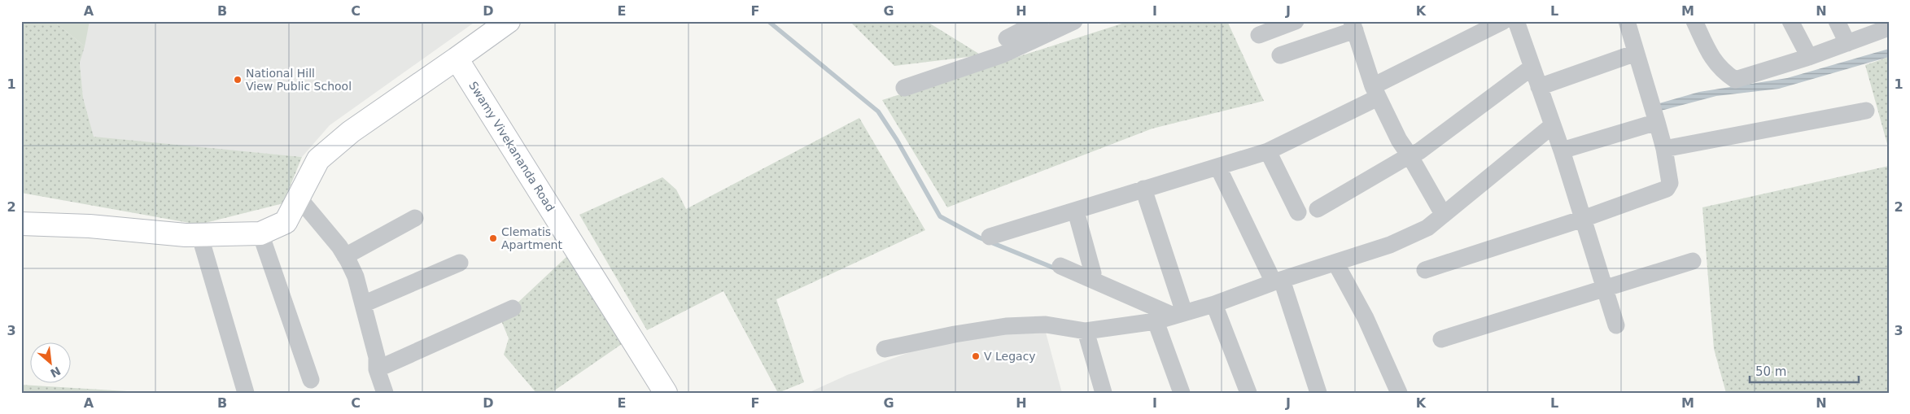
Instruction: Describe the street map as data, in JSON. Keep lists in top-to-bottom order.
{
  "streets": {
    "street": ["Swamy Vivekananda Road"]
  },
  "places": ["National Hill View Public School", "Clematis Apartment", "V Legacy"],
  "scale_bar": "50 m",
  "north": "bottom right",
  "grid": {
    "columns": [
      "A",
      "B",
      "C",
      "D",
      "E",
      "F",
      "G",
      "H",
      "I",
      "J",
      "K",
      "L",
      "M",
      "N"
    ],
    "rows": ["1", "2", "3"]
  }
}
